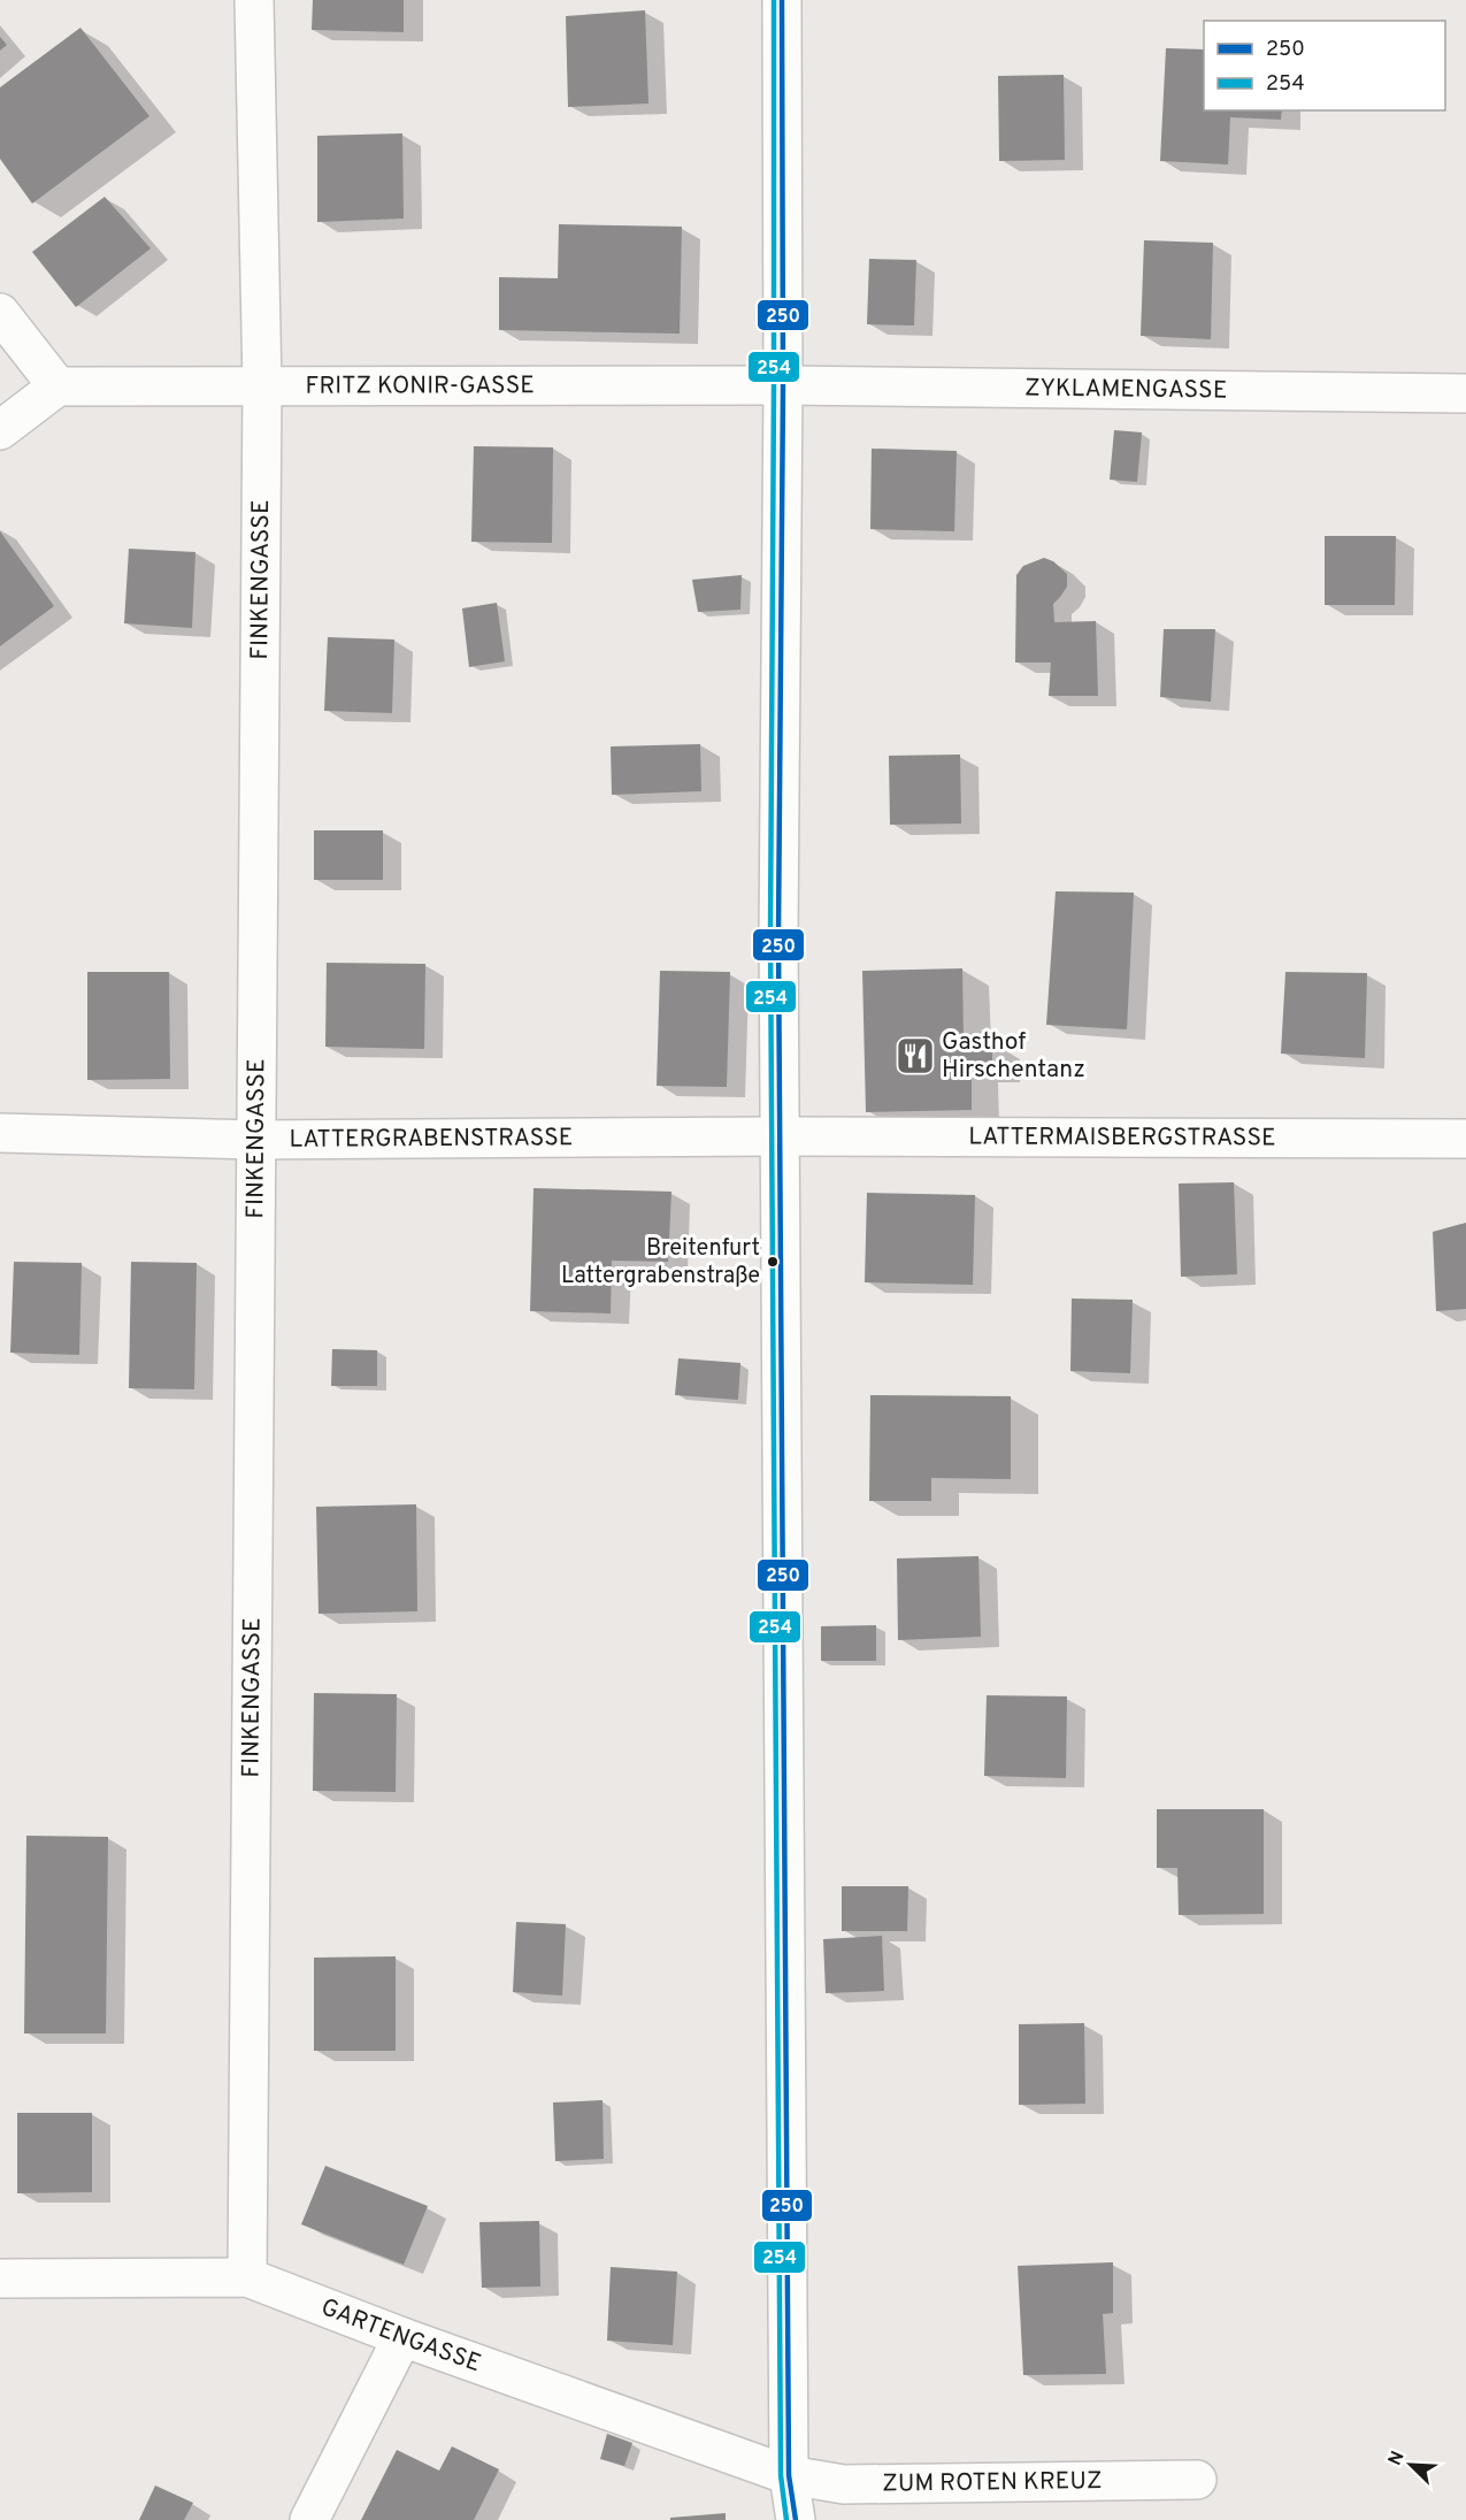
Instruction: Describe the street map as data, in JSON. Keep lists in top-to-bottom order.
{
  "streets": {
    "street": [
      "FRITZ KONIR-GASSE",
      "ZYKLAMENGASSE",
      "FINKENGASSE",
      "LATTERMAISBERGSTRASSE",
      "LATTERGRABENSTRASSE",
      "GARTENGASSE",
      "ZUM ROTEN KREUZ"
    ]
  },
  "crossings": [
    ["FRITZ KONIR-GASSE", "ZYKLAMENGASSE"],
    ["FRITZ KONIR-GASSE", "FINKENGASSE"],
    ["FINKENGASSE", "LATTERGRABENSTRASSE"],
    ["FINKENGASSE", "GARTENGASSE"],
    ["LATTERMAISBERGSTRASSE", "LATTERGRABENSTRASSE"],
    ["GARTENGASSE", "ZUM ROTEN KREUZ"]
  ],
  "places": {
    "restaurant": ["Gasthof Hirschentanz"],
    "other": ["Breitenfurt Lattergrabenstraße"]
  },
  "lines": ["transit line 250", "transit line 254"],
  "legend": ["250", "254"],
  "north": "top left"
}
